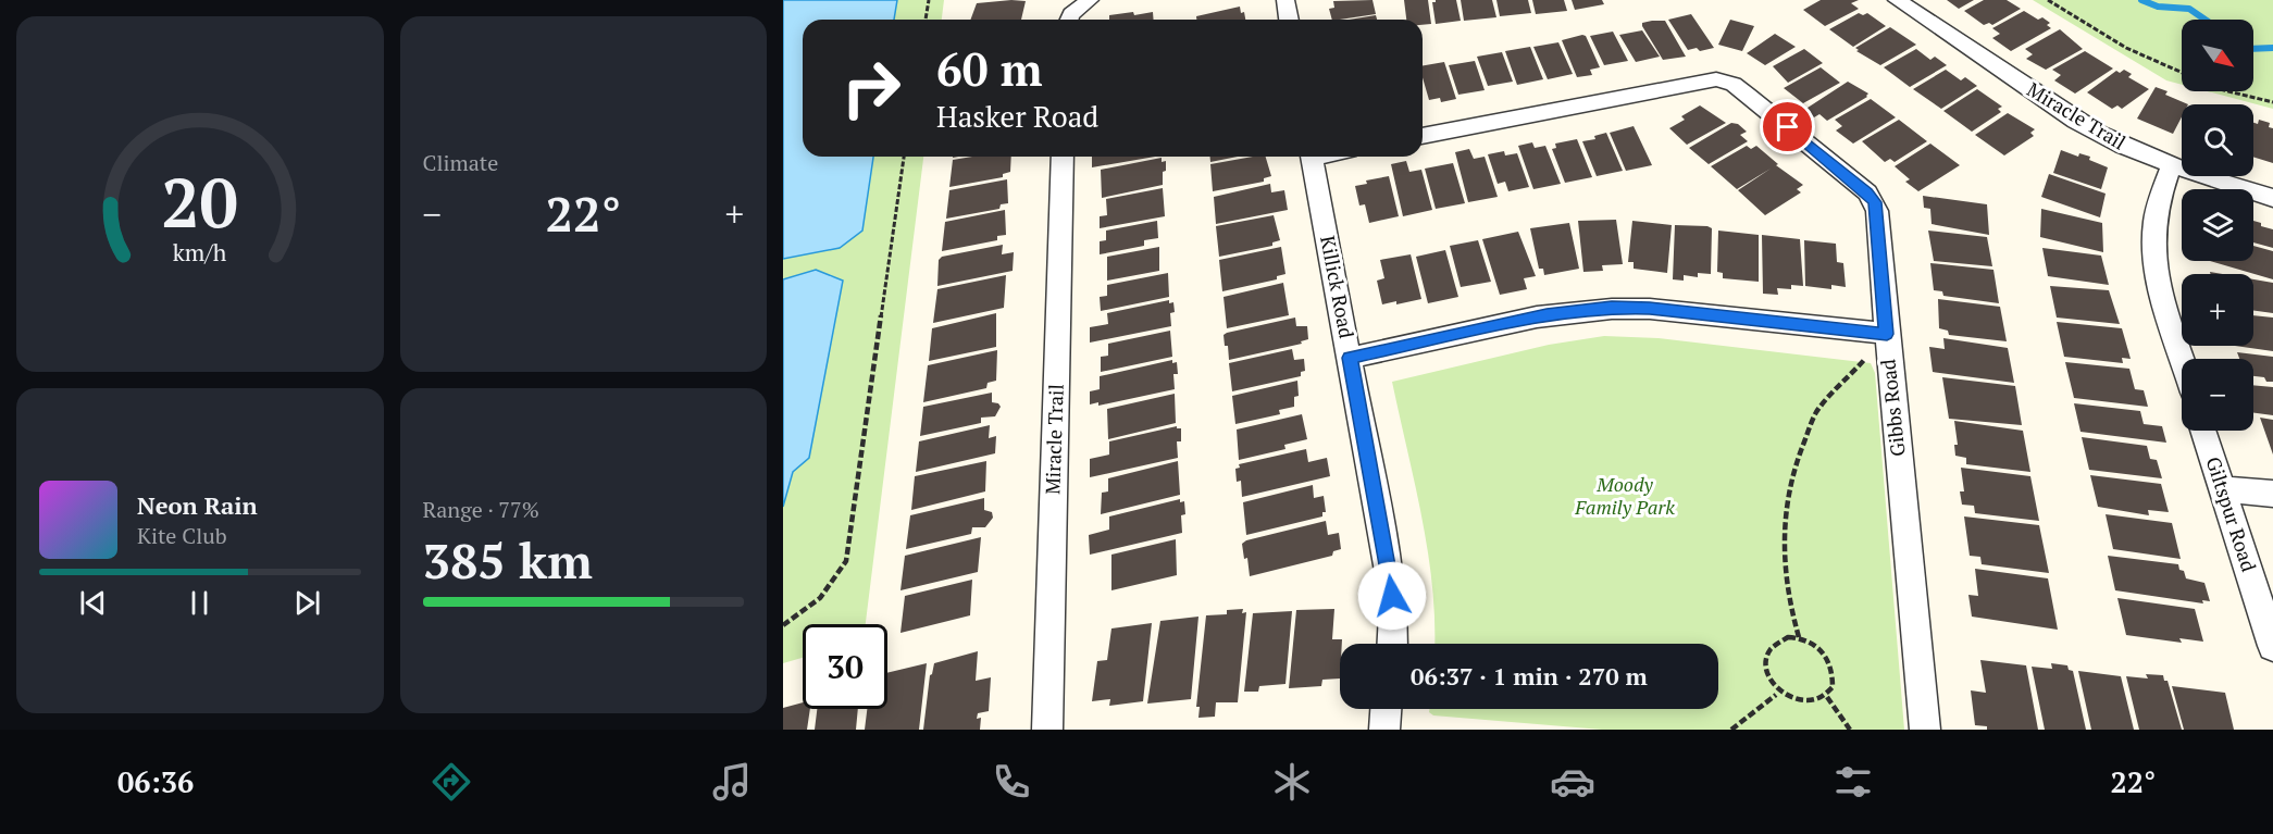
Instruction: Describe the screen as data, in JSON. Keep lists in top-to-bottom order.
{
  "streets": {
    "street": [
      "Miracle Trail",
      "Killick Road",
      "Gibbs Road",
      "Giltspur Road"
    ]
  },
  "parks": ["Moody Family Park"],
  "north": "bottom right",
  "page": {
    "tile": [
      "Climate",
      ["Range · 77%", "385 km"]
    ],
    "map_buttons": ["+", "−"],
    "turn": ["60 m", "Hasker Road"],
    "heat": ["−", "22°", "+"],
    "song": ["Neon Rain", "Kite Club"],
    "limit": "30",
    "trip": "06:37 · 1 min · 270 m",
    "tabs": ["06:36", "22°"],
    "gauge": ["20", "km/h"]
  }
}
